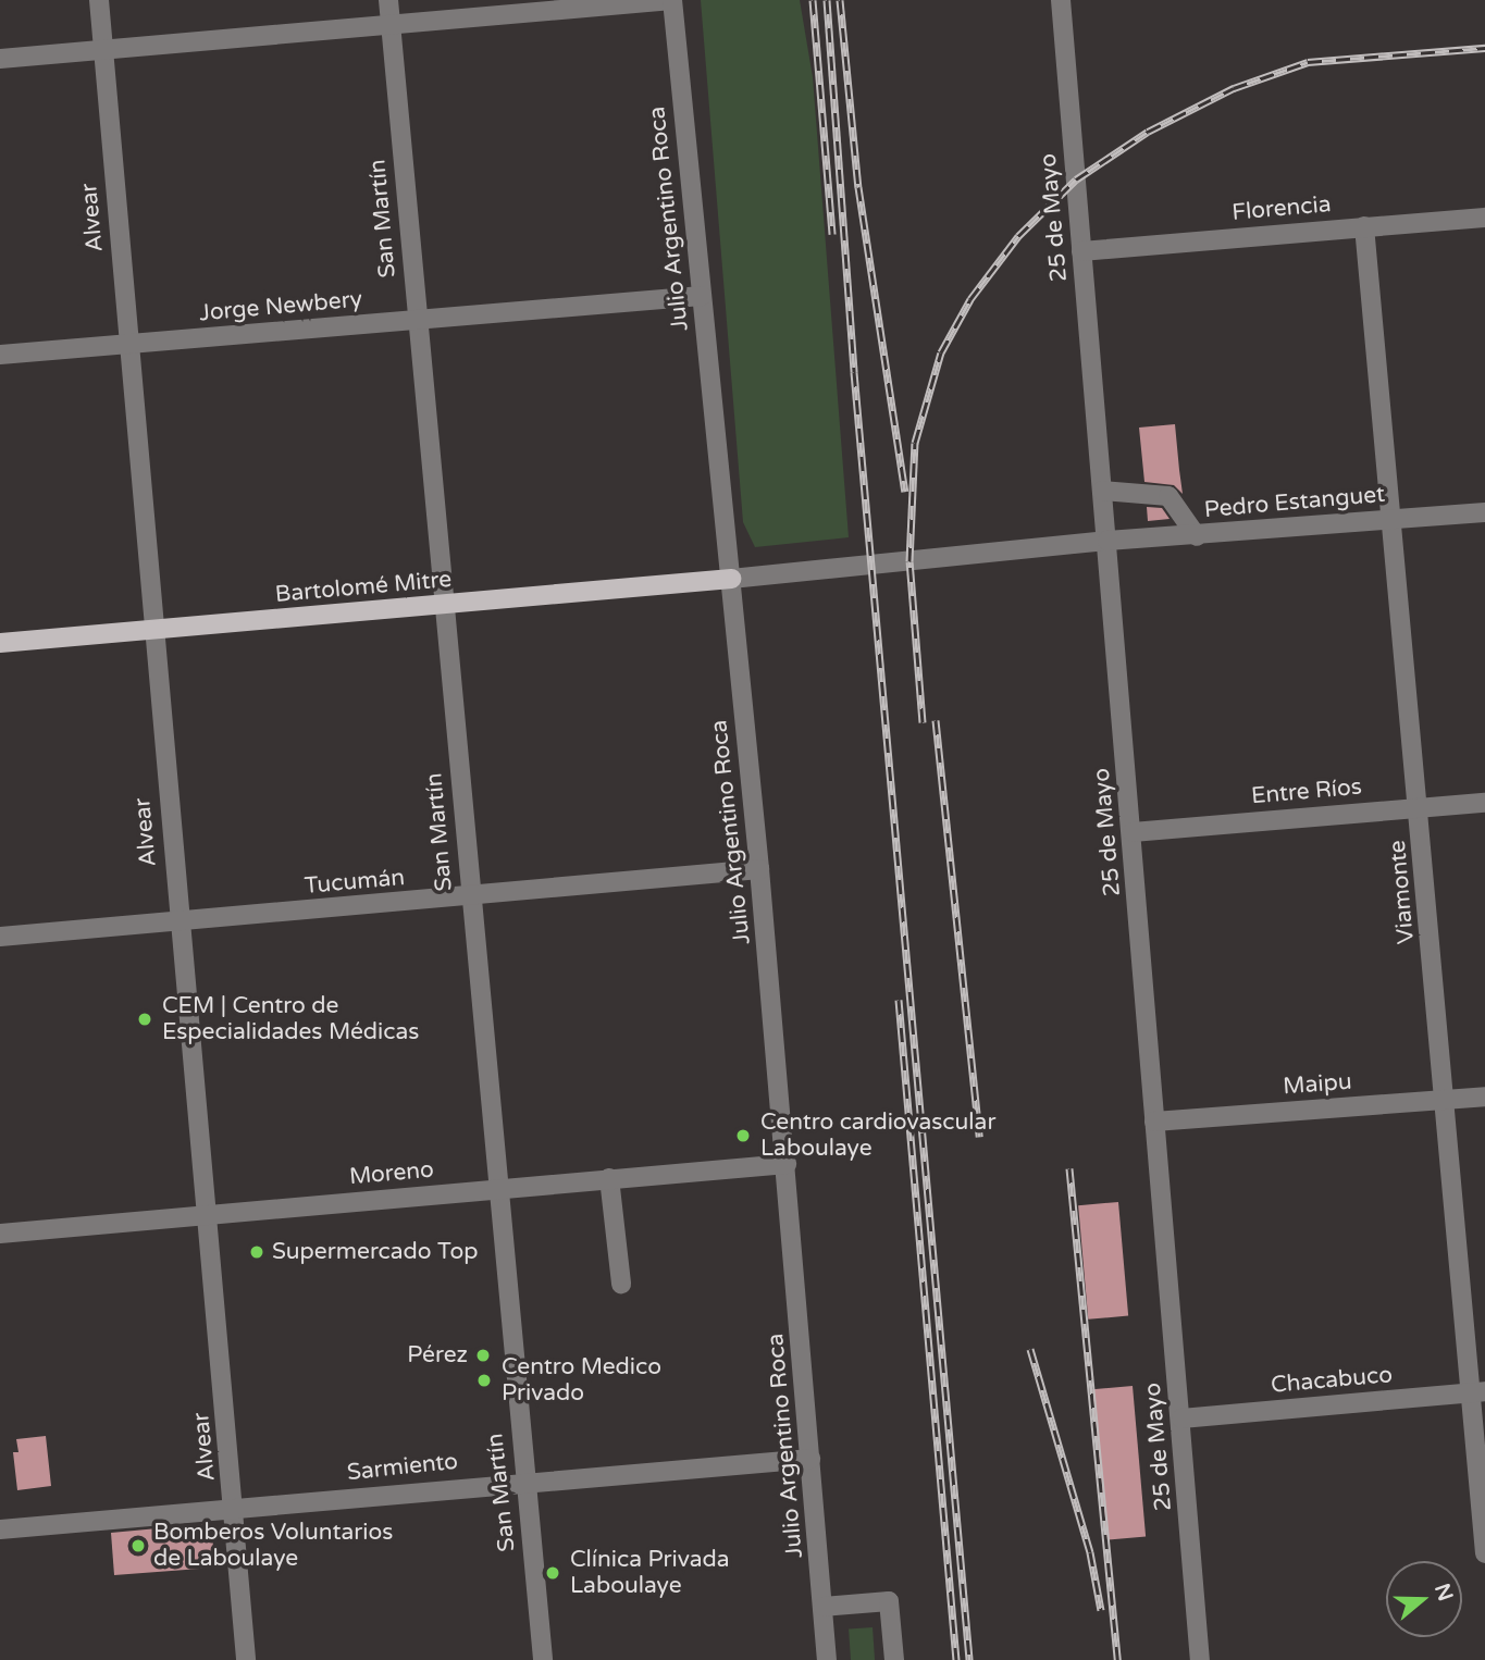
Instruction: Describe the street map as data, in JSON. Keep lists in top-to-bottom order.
{
  "streets": {
    "main road": ["Bartolomé Mitre"],
    "street": [
      "Florencia",
      "Alvear",
      "25 de Mayo",
      "San Martín",
      "Julio Argentino Roca",
      "Jorge Newbery",
      "Pedro Estanguet",
      "Entre Ríos",
      "Tucumán",
      "Viamonte",
      "Maipu",
      "Moreno",
      "Chacabuco",
      "Sarmiento"
    ]
  },
  "crossings": [
    ["Florencia", "25 de Mayo"],
    ["Florencia", "Viamonte"],
    ["Alvear", "Jorge Newbery"],
    ["Alvear", "Bartolomé Mitre"],
    ["Alvear", "Tucumán"],
    ["Alvear", "Moreno"],
    ["Alvear", "Sarmiento"],
    ["25 de Mayo", "Pedro Estanguet"],
    ["25 de Mayo", "Entre Ríos"],
    ["25 de Mayo", "Maipu"],
    ["25 de Mayo", "Chacabuco"],
    ["San Martín", "Jorge Newbery"],
    ["San Martín", "Bartolomé Mitre"],
    ["San Martín", "Tucumán"],
    ["San Martín", "Moreno"],
    ["San Martín", "Sarmiento"],
    ["Julio Argentino Roca", "Jorge Newbery"],
    ["Julio Argentino Roca", "Pedro Estanguet"],
    ["Julio Argentino Roca", "Bartolomé Mitre"],
    ["Julio Argentino Roca", "Tucumán"],
    ["Julio Argentino Roca", "Moreno"],
    ["Julio Argentino Roca", "Sarmiento"],
    ["Pedro Estanguet", "Bartolomé Mitre"],
    ["Pedro Estanguet", "Viamonte"],
    ["Entre Ríos", "Viamonte"],
    ["Viamonte", "Maipu"],
    ["Viamonte", "Chacabuco"]
  ],
  "places": [
    "CEM | Centro de Especialidades Médicas",
    "Centro cardiovascular Laboulaye",
    "Supermercado Top",
    "Pérez",
    "Centro Medico Privado",
    "Bomberos Voluntarios de Laboulaye",
    "Clínica Privada Laboulaye"
  ],
  "north": "right"
}
